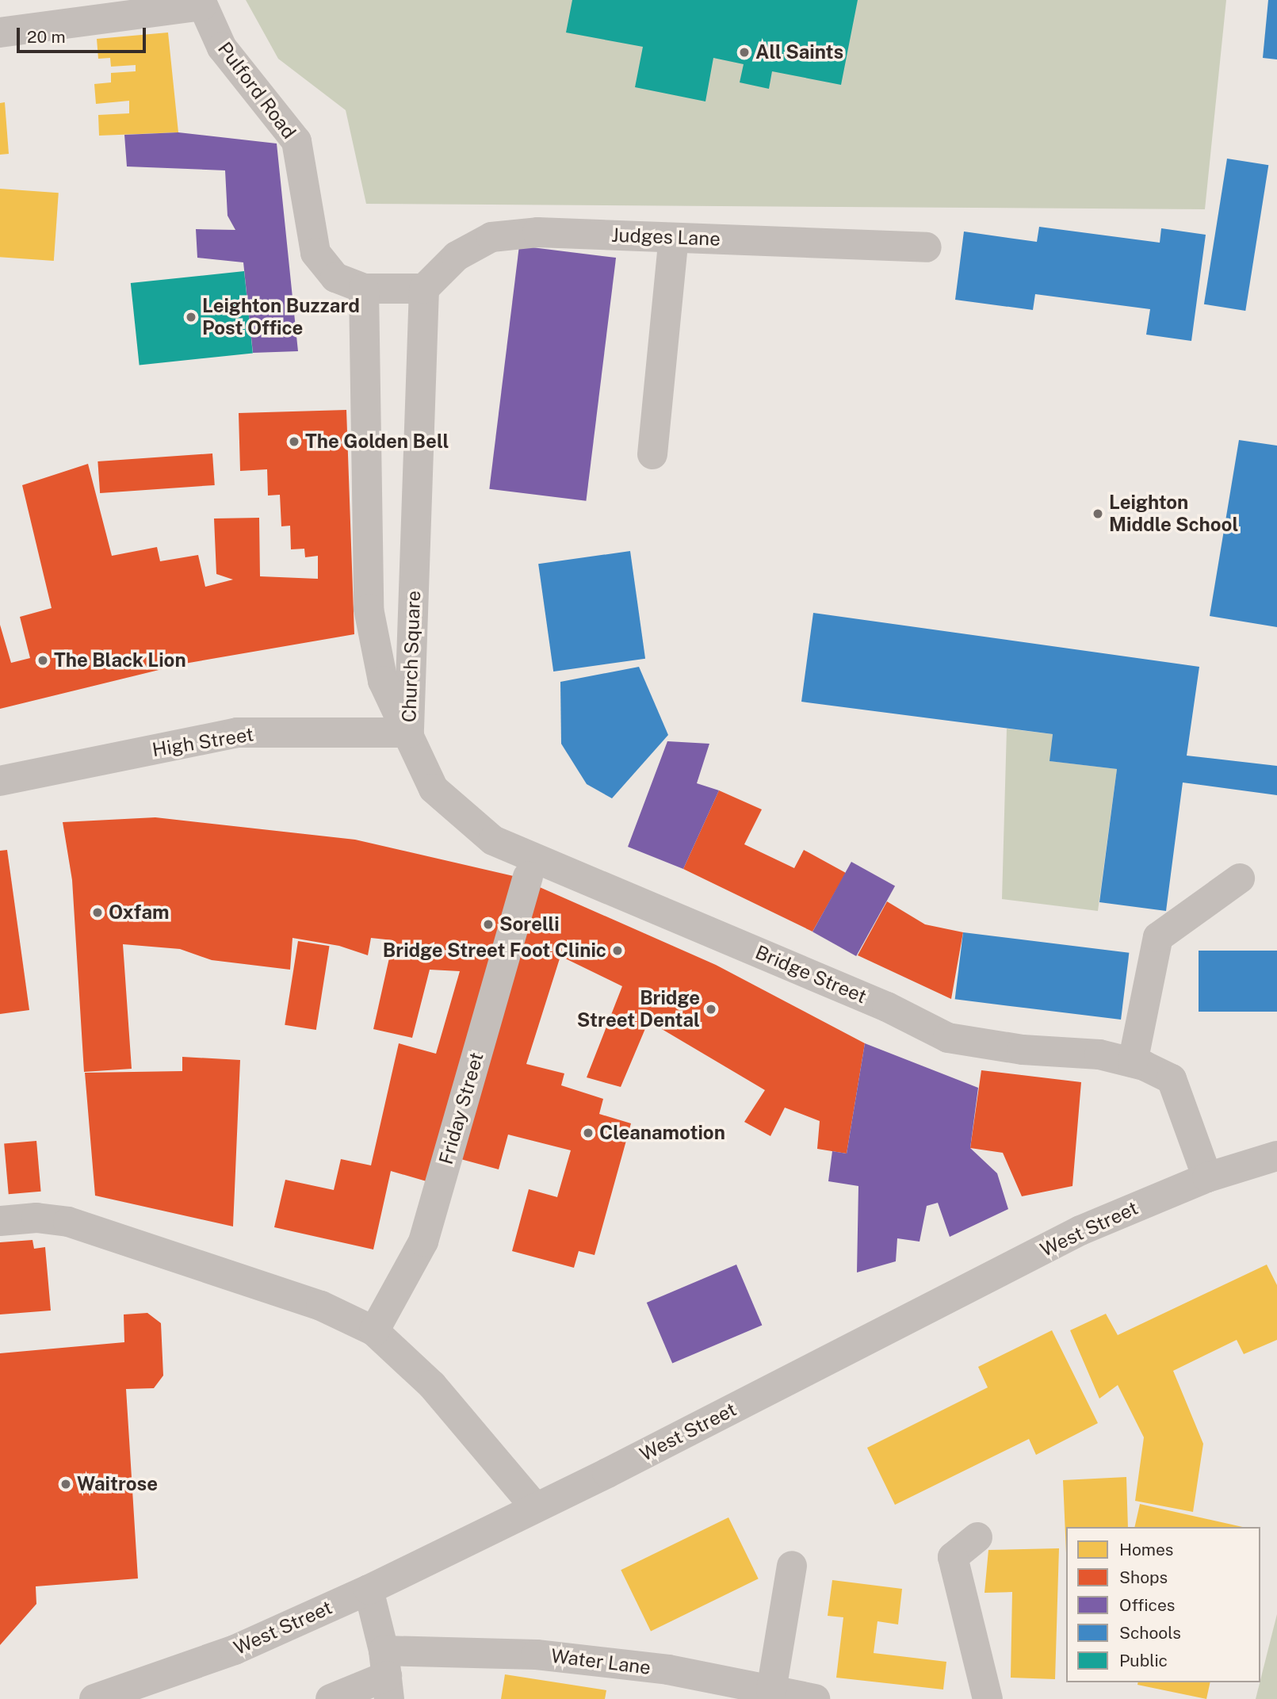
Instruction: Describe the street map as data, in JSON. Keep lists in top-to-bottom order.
{
  "streets": {
    "street": [
      "Pulford Road",
      "Judges Lane",
      "Church Square",
      "High Street",
      "Bridge Street",
      "Friday Street",
      "West Street",
      "Water Lane"
    ]
  },
  "crossings": [
    ["Pulford Road", "Church Square"],
    ["Judges Lane", "Church Square"],
    ["Church Square", "High Street"],
    ["Church Square", "Bridge Street"],
    ["High Street", "Bridge Street"],
    ["Bridge Street", "West Street"]
  ],
  "places": [
    "All Saints",
    "Leighton Buzzard Post Office",
    "The Golden Bell",
    "Leighton Middle School",
    "The Black Lion",
    "Oxfam",
    "Sorelli",
    "Bridge Street Foot Clinic",
    "Bridge Street Dental",
    "Cleanamotion",
    "Waitrose"
  ],
  "legend": [
    "Homes",
    "Shops",
    "Offices",
    "Schools",
    "Public"
  ],
  "scale_bar": "20 m"
}
